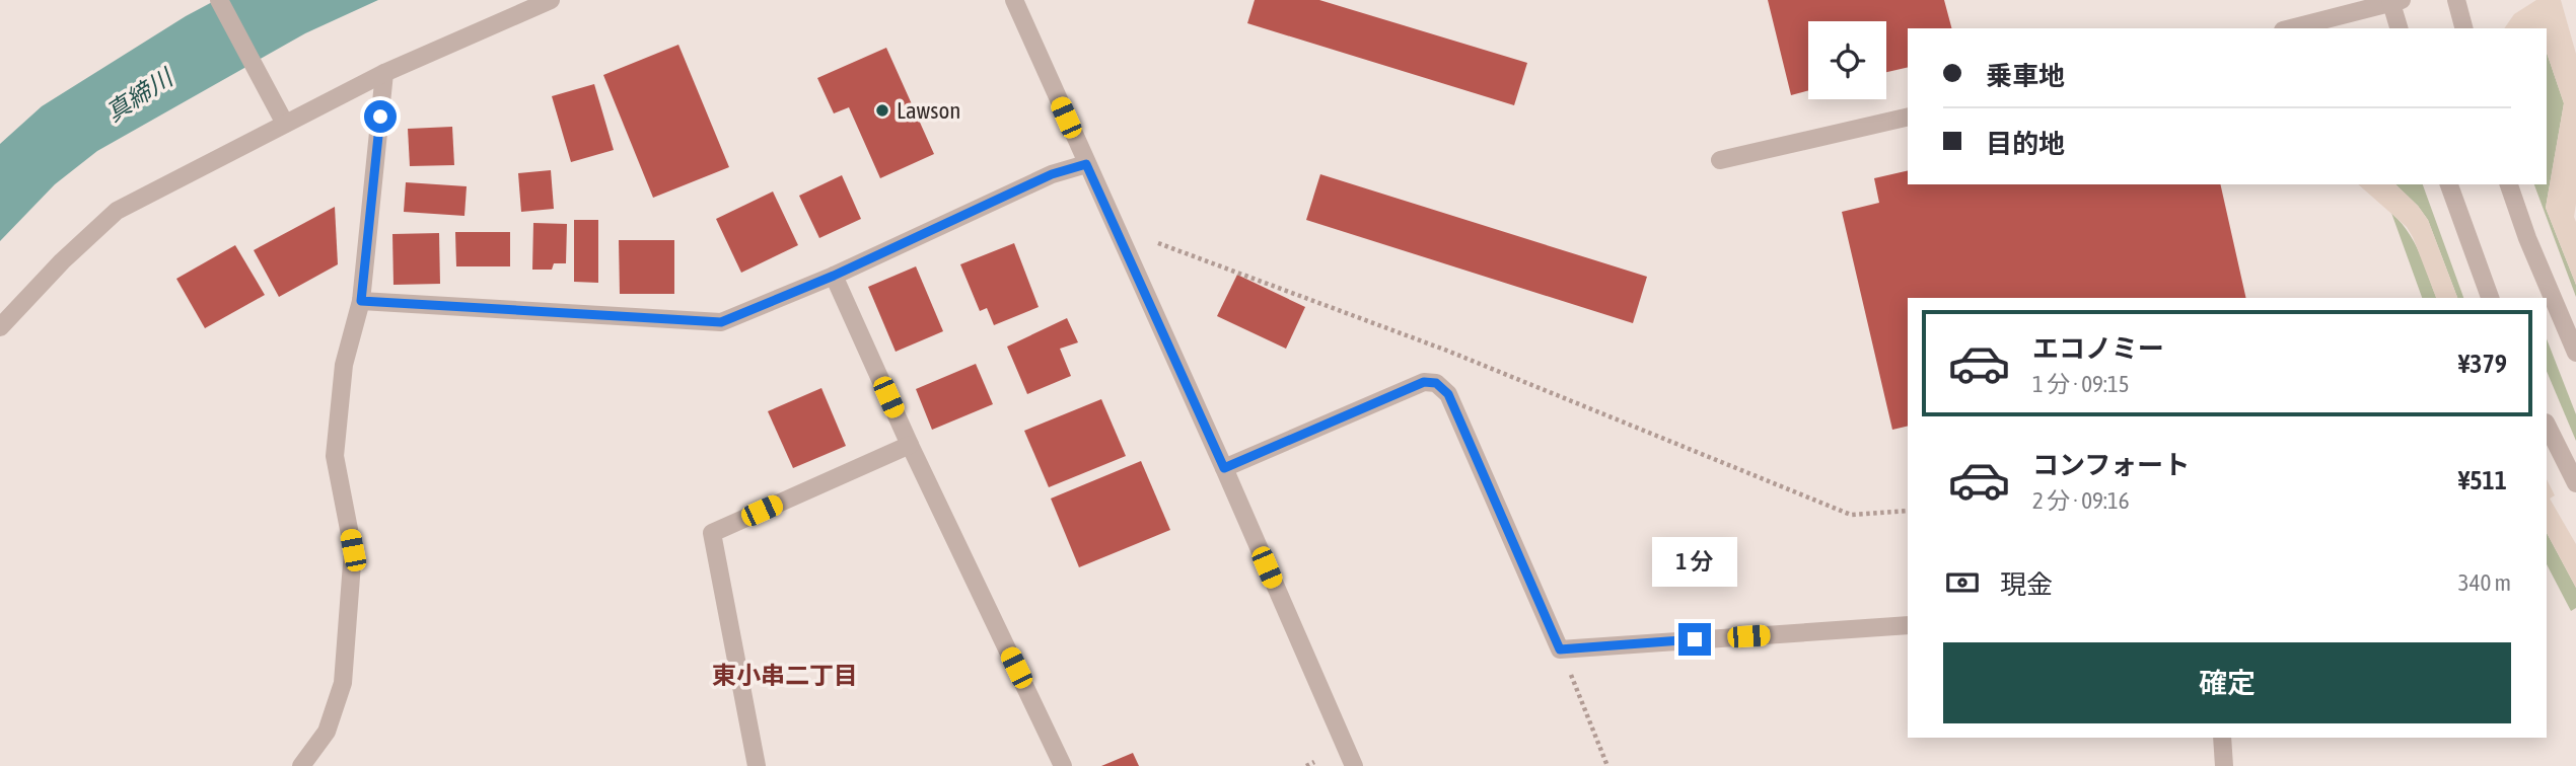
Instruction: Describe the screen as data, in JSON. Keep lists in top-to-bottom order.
{
  "districts": ["東小串二丁目"],
  "water": ["真締川"],
  "places": ["Lawson"],
  "page": {
    "banner": ["乗車地", "目的地"],
    "list": [
      {
        "name": "エコノミー",
        "note": "1 分 · 09:15",
        "value": "¥379"
      },
      {
        "name": "コンフォート",
        "note": "2 分 · 09:16",
        "value": "¥511"
      }
    ],
    "bubble": "1 分",
    "pay": ["現金", "340 m"],
    "buttons": "確定"
  }
}
